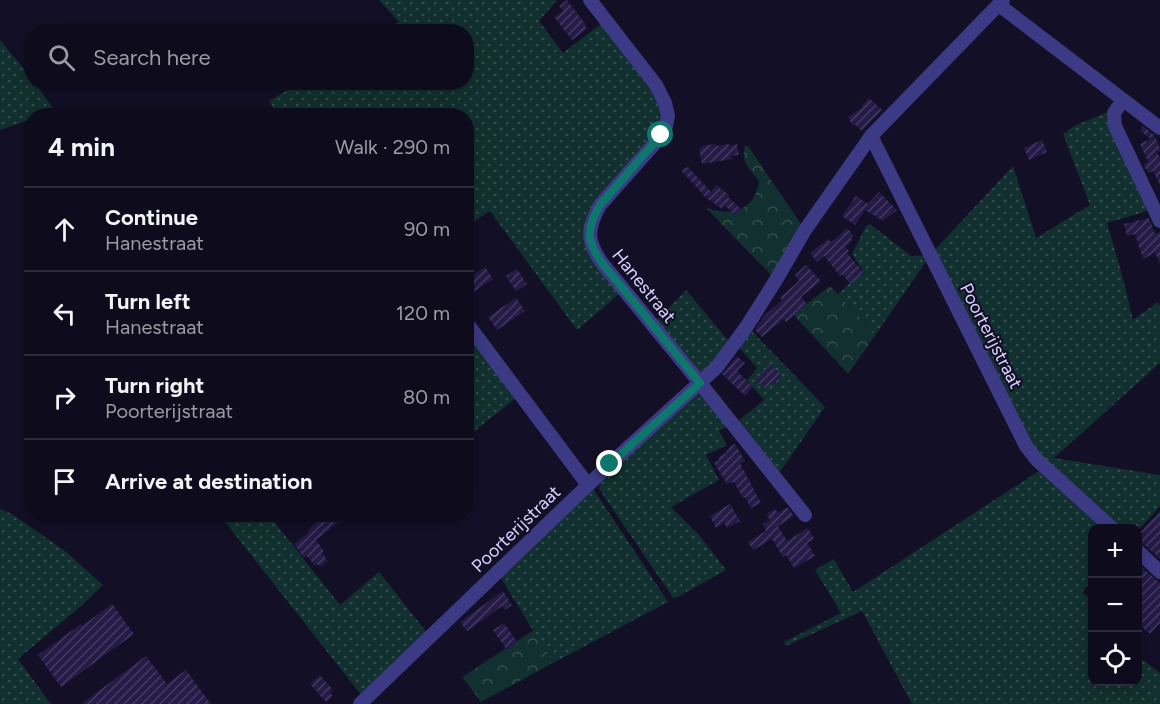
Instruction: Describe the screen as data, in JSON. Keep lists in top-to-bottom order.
{
  "streets": {
    "street": ["Hanestraat", "Poorterijstraat"]
  },
  "crossings": [
    ["Hanestraat", "Poorterijstraat"]
  ],
  "page": {
    "search": "Search here",
    "heading": ["4 min", "Walk · 290 m"],
    "list": [
      ["Continue", "Hanestraat", "90 m"],
      ["Turn left", "Hanestraat", "120 m"],
      ["Turn right", "Poorterijstraat", "80 m"],
      "Arrive at destination"
    ],
    "map_buttons": ["+", "−"]
  }
}
